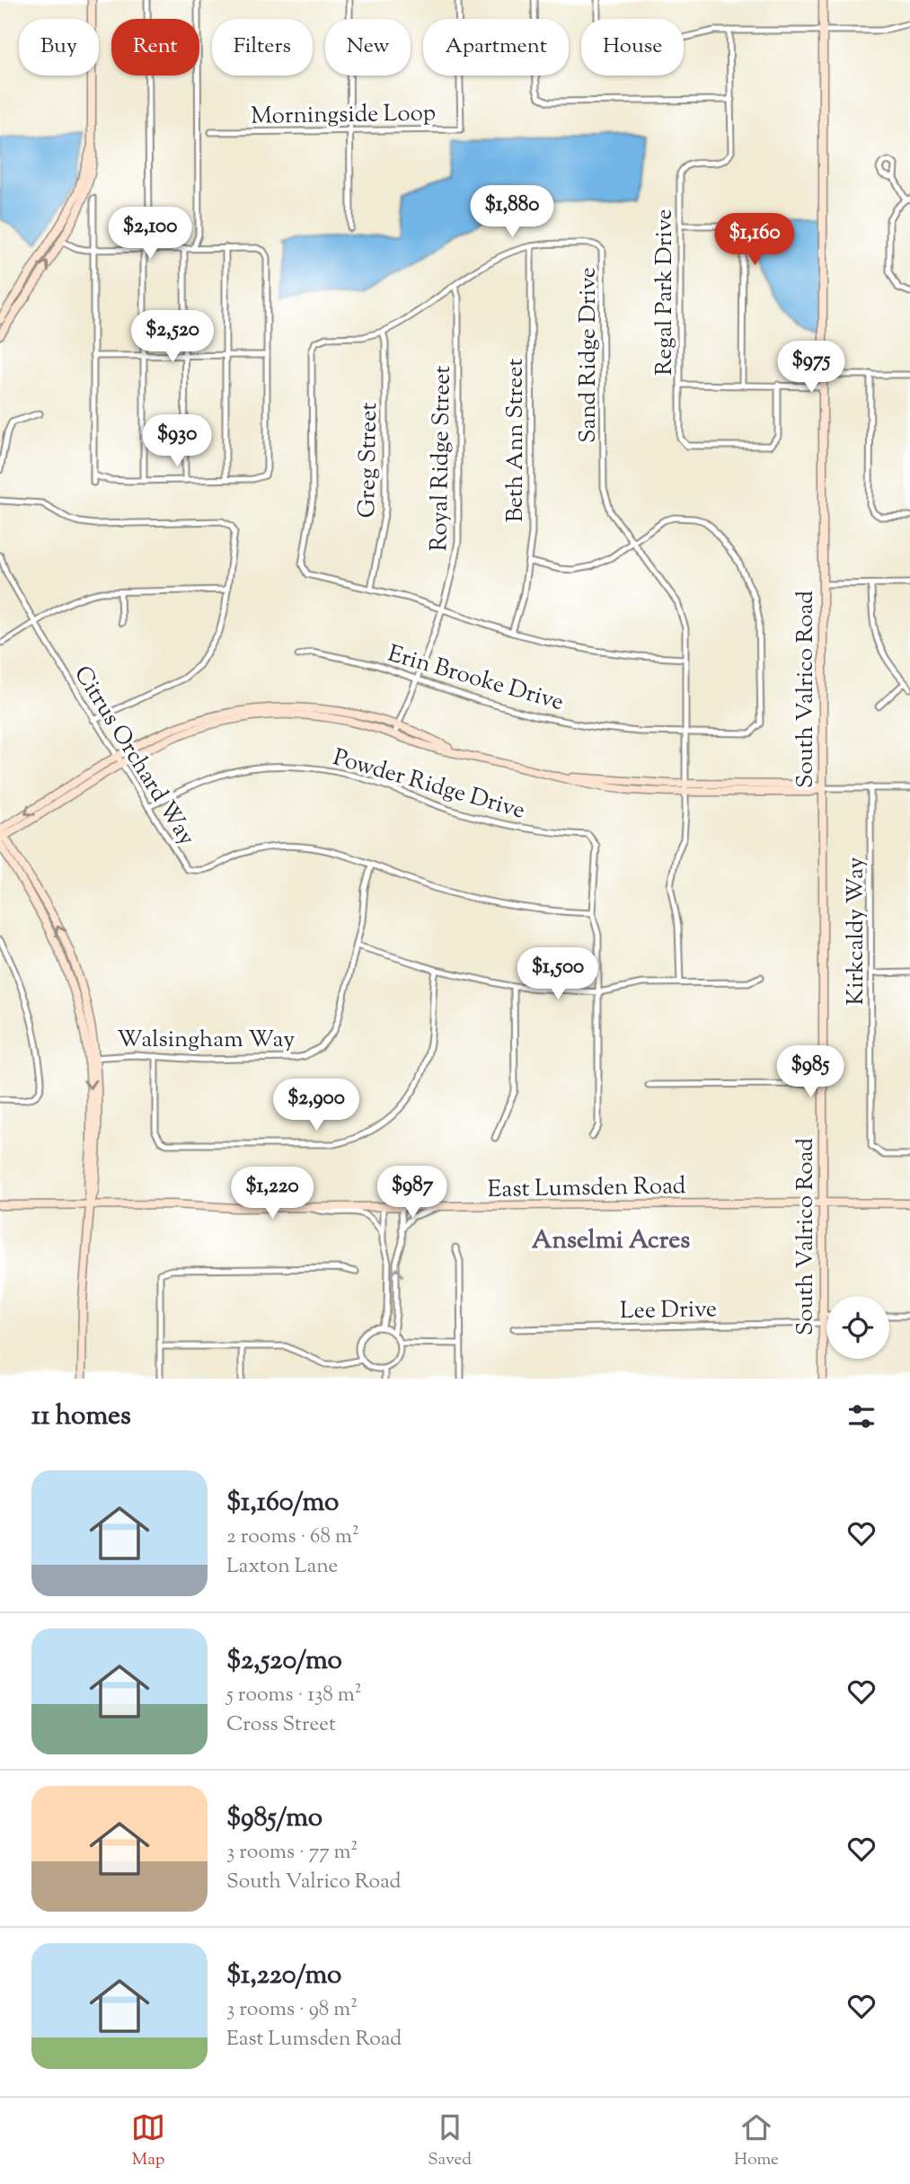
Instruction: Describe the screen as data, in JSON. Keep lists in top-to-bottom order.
{
  "streets": {
    "street": [
      "Morningside Loop",
      "Regal Park Drive",
      "Sand Ridge Drive",
      "Beth Ann Street",
      "Royal Ridge Street",
      "Greg Street",
      "Erin Brooke Drive",
      "South Valrico Road",
      "Citrus Orchard Way",
      "Powder Ridge Drive",
      "Kirkcaldy Way",
      "Walsingham Way",
      "East Lumsden Road",
      "Lee Drive"
    ]
  },
  "crossings": [
    ["Sand Ridge Drive", "Beth Ann Street"],
    ["Sand Ridge Drive", "Royal Ridge Street"],
    ["Sand Ridge Drive", "Greg Street"],
    ["Sand Ridge Drive", "Erin Brooke Drive"],
    ["Beth Ann Street", "Erin Brooke Drive"],
    ["Royal Ridge Street", "Erin Brooke Drive"],
    ["South Valrico Road", "East Lumsden Road"],
    ["South Valrico Road", "Lee Drive"],
    ["Citrus Orchard Way", "Powder Ridge Drive"],
    ["Citrus Orchard Way", "Walsingham Way"]
  ],
  "districts": ["Anselmi Acres"],
  "page": {
    "chip": [
      "Buy",
      "Rent",
      "Filters",
      "New",
      "Apartment",
      "House"
    ],
    "price": [
      "$1,880",
      "$2,100",
      "$1,160",
      "$2,520",
      "$975",
      "$930",
      "$1,500",
      "$985",
      "$2,900",
      "$987",
      "$1,220"
    ],
    "heading": "11 homes",
    "list": [
      {
        "name": "$1,160/mo",
        "note": "2 rooms · 68 m² · Laxton Lane"
      },
      {
        "name": "$2,520/mo",
        "note": "5 rooms · 138 m² · Cross Street"
      },
      {
        "name": "$985/mo",
        "note": "3 rooms · 77 m² · South Valrico Road"
      },
      {
        "name": "$1,220/mo",
        "note": "3 rooms · 98 m² · East Lumsden Road"
      }
    ],
    "tabs": ["Map", "Saved", "Home"]
  }
}
